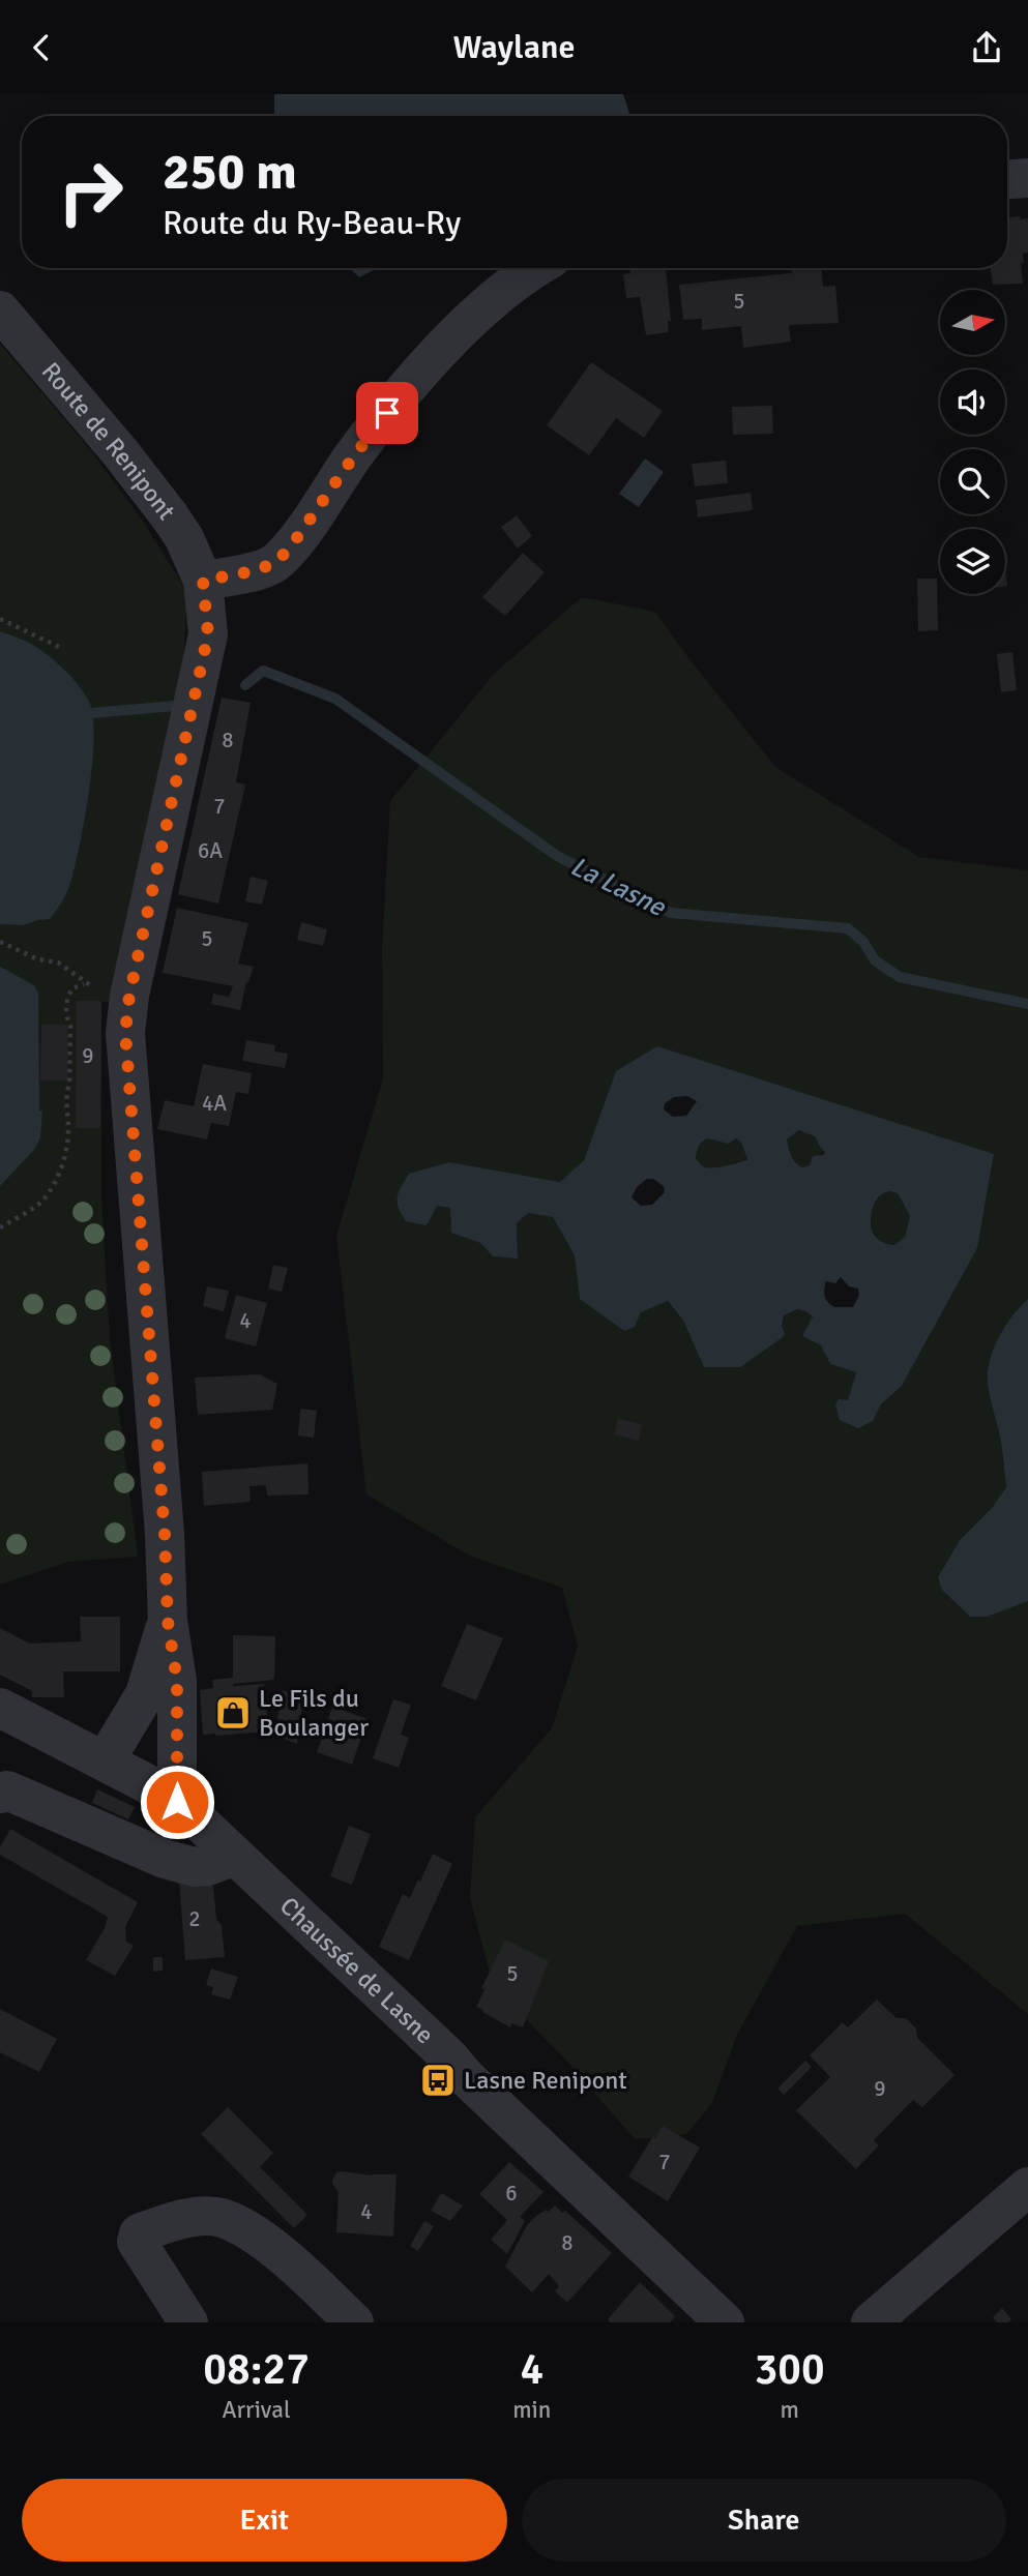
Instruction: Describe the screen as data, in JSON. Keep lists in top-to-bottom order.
{
  "streets": {
    "street": ["Route de Renipont", "Chaussée de Lasne"]
  },
  "water": ["La Lasne"],
  "places": {
    "shop": ["Le Fils du Boulanger"],
    "bus stop": ["Lasne Renipont"]
  },
  "house_numbers": [
    "5",
    "8",
    "7",
    "6A",
    "5",
    "9",
    "4A",
    "4",
    "2",
    "5",
    "9",
    "7",
    "6",
    "4",
    "8"
  ],
  "north": "right",
  "page": {
    "header": "Waylane",
    "turn": ["250 m", "Route du Ry-Beau-Ry"],
    "eta": [
      "08:27",
      "Arrival",
      "4",
      "min",
      "300",
      "m"
    ],
    "buttons": ["Exit", "Share"]
  }
}
